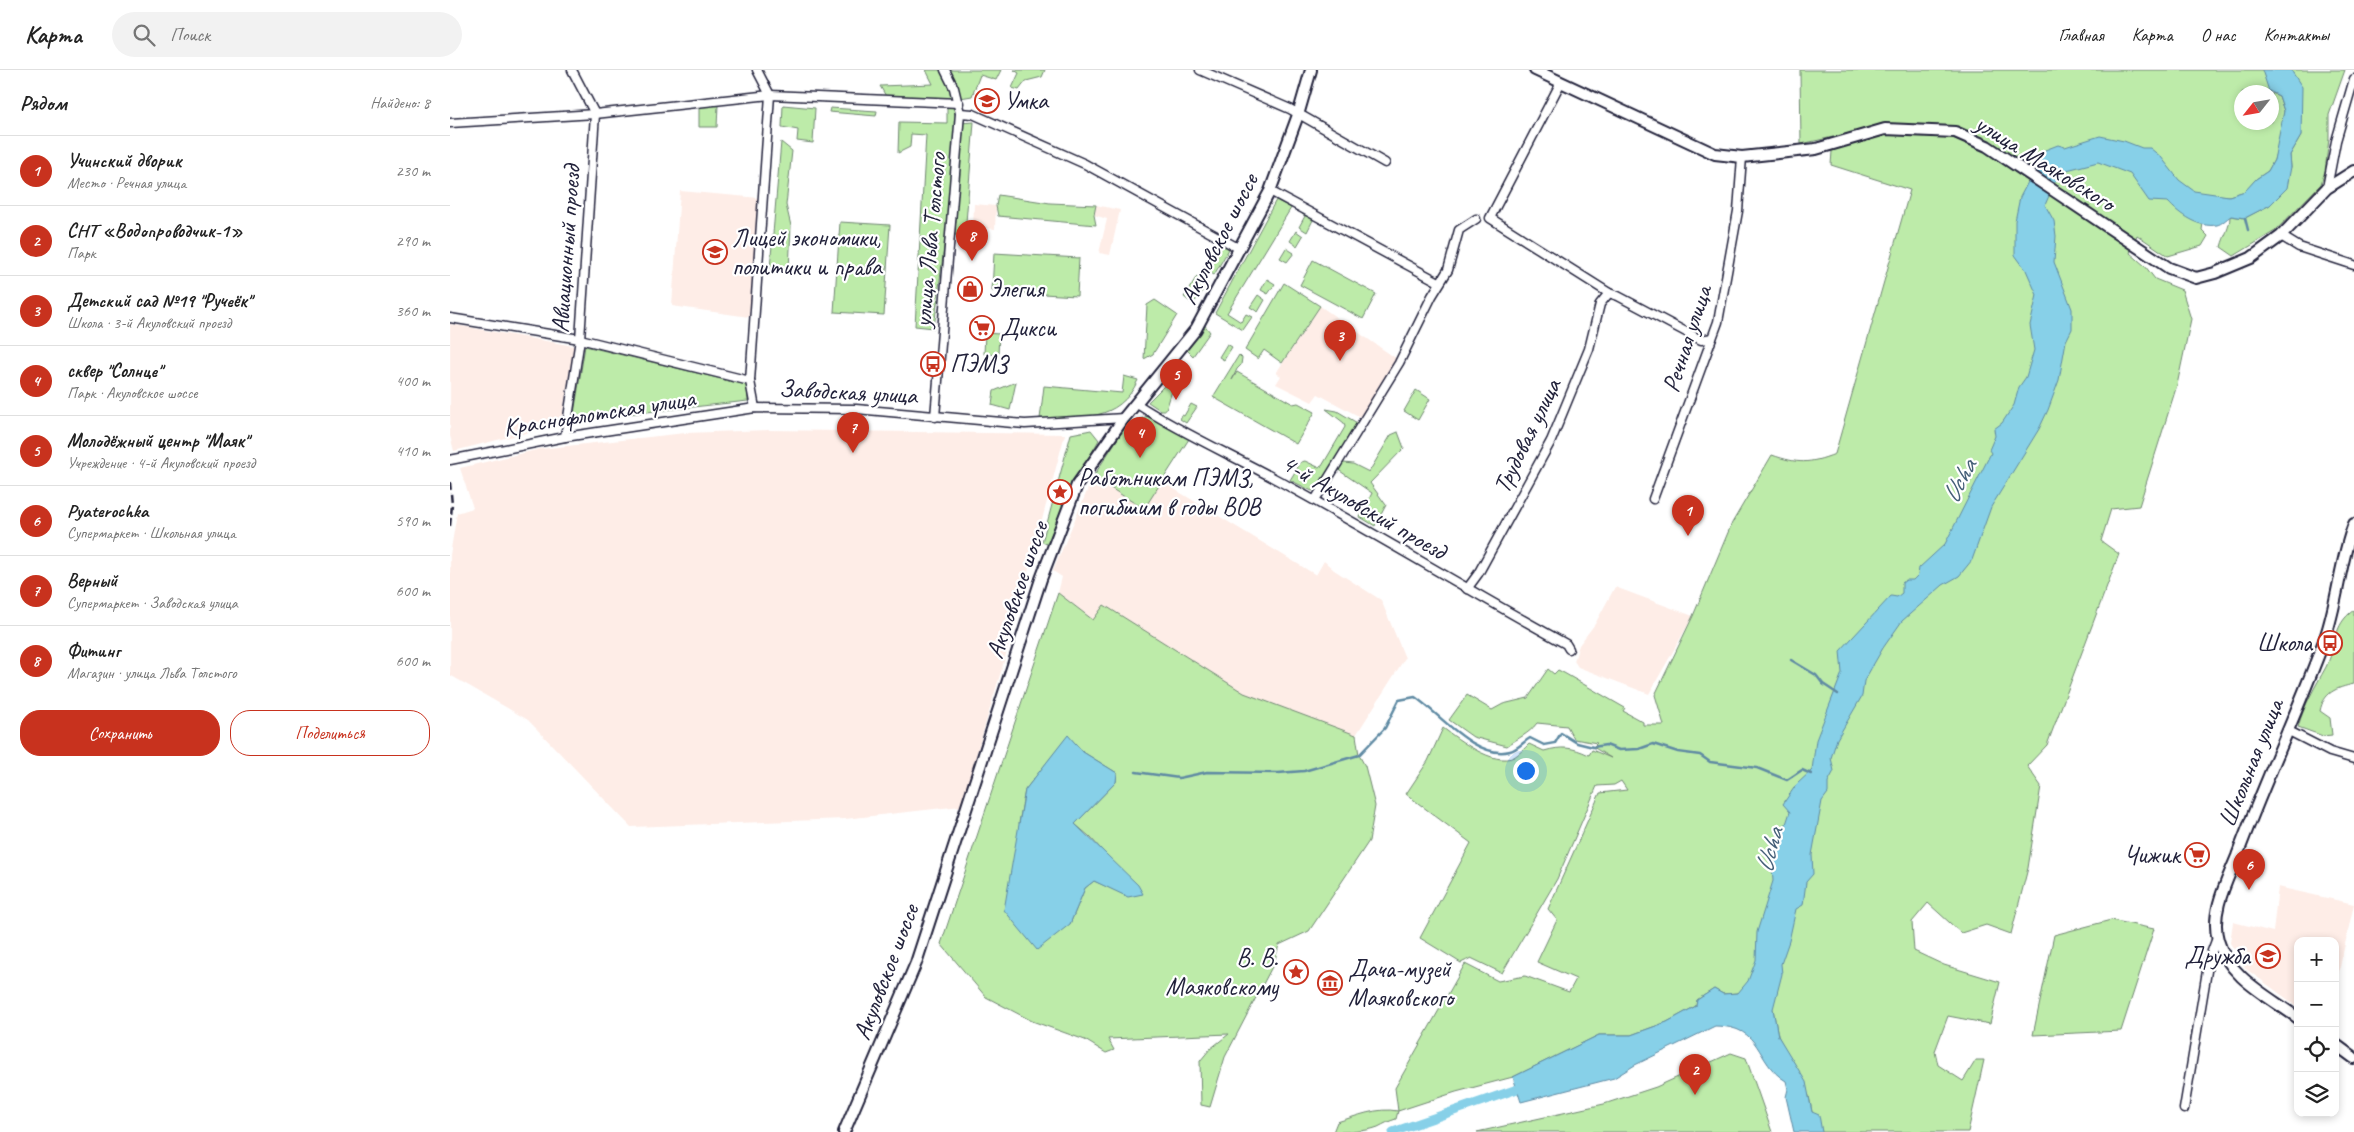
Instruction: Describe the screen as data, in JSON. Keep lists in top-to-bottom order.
{
  "streets": {
    "street": [
      "улица Маяковского",
      "Акуловское шоссе",
      "улица Льва Толстого",
      "Авиационный проезд",
      "Речная улица",
      "Заводская улица",
      "Краснофлотская улица",
      "Трудовая улица",
      "4-й Акуловский проезд",
      "Школьная улица"
    ]
  },
  "crossings": [
    ["улица Маяковского", "Речная улица"],
    ["Акуловское шоссе", "Заводская улица"],
    ["Акуловское шоссе", "4-й Акуловский проезд"],
    ["улица Льва Толстого", "Заводская улица"],
    ["Авиационный проезд", "Заводская улица"],
    ["Авиационный проезд", "Краснофлотская улица"],
    ["Заводская улица", "Краснофлотская улица"],
    ["Трудовая улица", "4-й Акуловский проезд"]
  ],
  "water": ["Ucha"],
  "places": {
    "school or university": ["Умка", "Лицей экономики, политики и права", "Дружба"],
    "shop": ["Элегия"],
    "supermarket": ["Дикси", "Чижик"],
    "bus stop": ["ПЭМЗ", "Школа"],
    "place": ["Работникам ПЭМЗ, погибшим в годы ВОВ", "В. В. Маяковскому"],
    "museum": ["Дача-музей Маяковского"]
  },
  "north": "bottom left",
  "page": {
    "header": "Карта",
    "search": "Поиск",
    "nav": [
      "Главная",
      "Карта",
      "О нас",
      "Контакты"
    ],
    "heading": ["Рядом", "Найдено: 8"],
    "list": [
      {
        "mark": "1",
        "name": "Учинский дворик",
        "note": "Место · Речная улица",
        "value": "230 m"
      },
      {
        "mark": "2",
        "name": "СНТ «Водопроводчик-1»",
        "note": "Парк",
        "value": "290 m"
      },
      {
        "mark": "3",
        "name": "Детский сад №19 \"Ручеёк\"",
        "note": "Школа · 3-й Акуловский проезд",
        "value": "360 m"
      },
      {
        "mark": "4",
        "name": "сквер \"Солнце\"",
        "note": "Парк · Акуловское шоссе",
        "value": "400 m"
      },
      {
        "mark": "5",
        "name": "Молодёжный центр \"Маяк\"",
        "note": "Учреждение · 4-й Акуловский проезд",
        "value": "410 m"
      },
      {
        "mark": "6",
        "name": "Pyaterochka",
        "note": "Супермаркет · Школьная улица",
        "value": "590 m"
      },
      {
        "mark": "7",
        "name": "Верный",
        "note": "Супермаркет · Заводская улица",
        "value": "600 m"
      },
      {
        "mark": "8",
        "name": "Фитинг",
        "note": "Магазин · улица Льва Толстого",
        "value": "600 m"
      }
    ],
    "pins": [
      "8",
      "3",
      "5",
      "7",
      "4",
      "1",
      "6",
      "2"
    ],
    "buttons": ["Сохранить", "Поделиться"],
    "map_buttons": ["+", "−"]
  }
}
